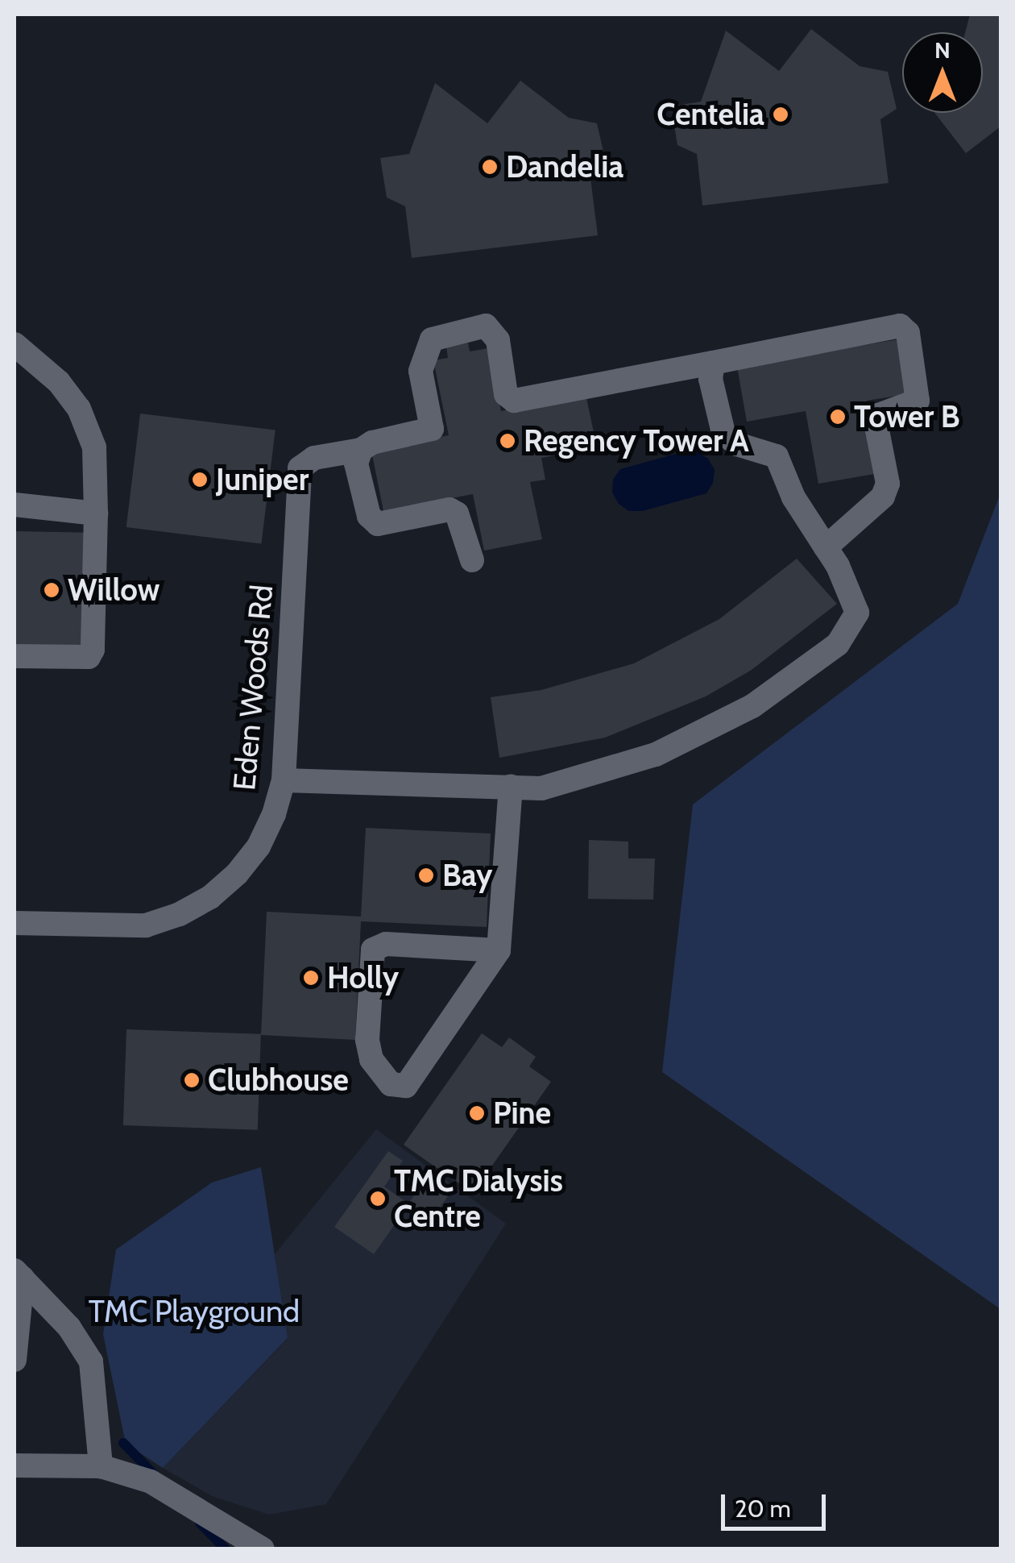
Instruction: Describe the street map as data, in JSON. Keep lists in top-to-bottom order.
{
  "streets": {
    "street": ["Eden Woods Rd"]
  },
  "parks": ["TMC Playground"],
  "places": [
    "Centelia",
    "Dandelia",
    "Tower B",
    "Regency Tower A",
    "Juniper",
    "Willow",
    "Bay",
    "Holly",
    "Clubhouse",
    "Pine",
    "TMC Dialysis Centre"
  ],
  "scale_bar": "20 m",
  "north": "top"
}
